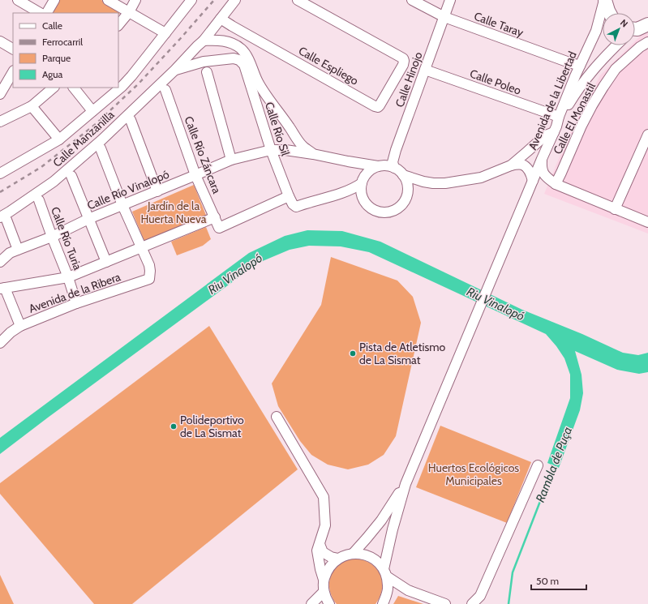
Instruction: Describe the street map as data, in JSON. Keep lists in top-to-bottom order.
{
  "streets": {
    "street": [
      "Calle Taray",
      "Calle Espliego",
      "Calle Hinojo",
      "Calle Poleo",
      "Avenida de la Libertad",
      "Calle El Monastil",
      "Calle Río Sil",
      "Calle Manzanilla",
      "Calle Río Záncara",
      "Calle Río Vinalopó",
      "Calle Río Turia",
      "Avenida de la Ribera"
    ]
  },
  "crossings": [
    ["Calle Taray", "Calle Hinojo"],
    ["Calle Taray", "Avenida de la Libertad"],
    ["Calle Espliego", "Calle Manzanilla"],
    ["Calle Hinojo", "Calle Poleo"],
    ["Calle Hinojo", "Calle Río Vinalopó"],
    ["Calle Poleo", "Avenida de la Libertad"],
    ["Calle Río Sil", "Calle Manzanilla"],
    ["Calle Río Sil", "Calle Río Záncara"],
    ["Calle Río Sil", "Calle Río Vinalopó"],
    ["Calle Río Záncara", "Calle Río Vinalopó"],
    ["Calle Río Vinalopó", "Calle Río Turia"],
    ["Calle Río Turia", "Avenida de la Ribera"]
  ],
  "water": ["Riu Vinalopó", "Rambla de Puça"],
  "parks": ["Jardín de la Huerta Nueva", "Huertos Ecológicos Municipales"],
  "places": ["Pista de Atletismo de La Sismat", "Polideportivo de La Sismat"],
  "legend": [
    "Calle",
    "Ferrocarril",
    "Parque",
    "Agua"
  ],
  "scale_bar": "50 m",
  "north": "top right"
}
